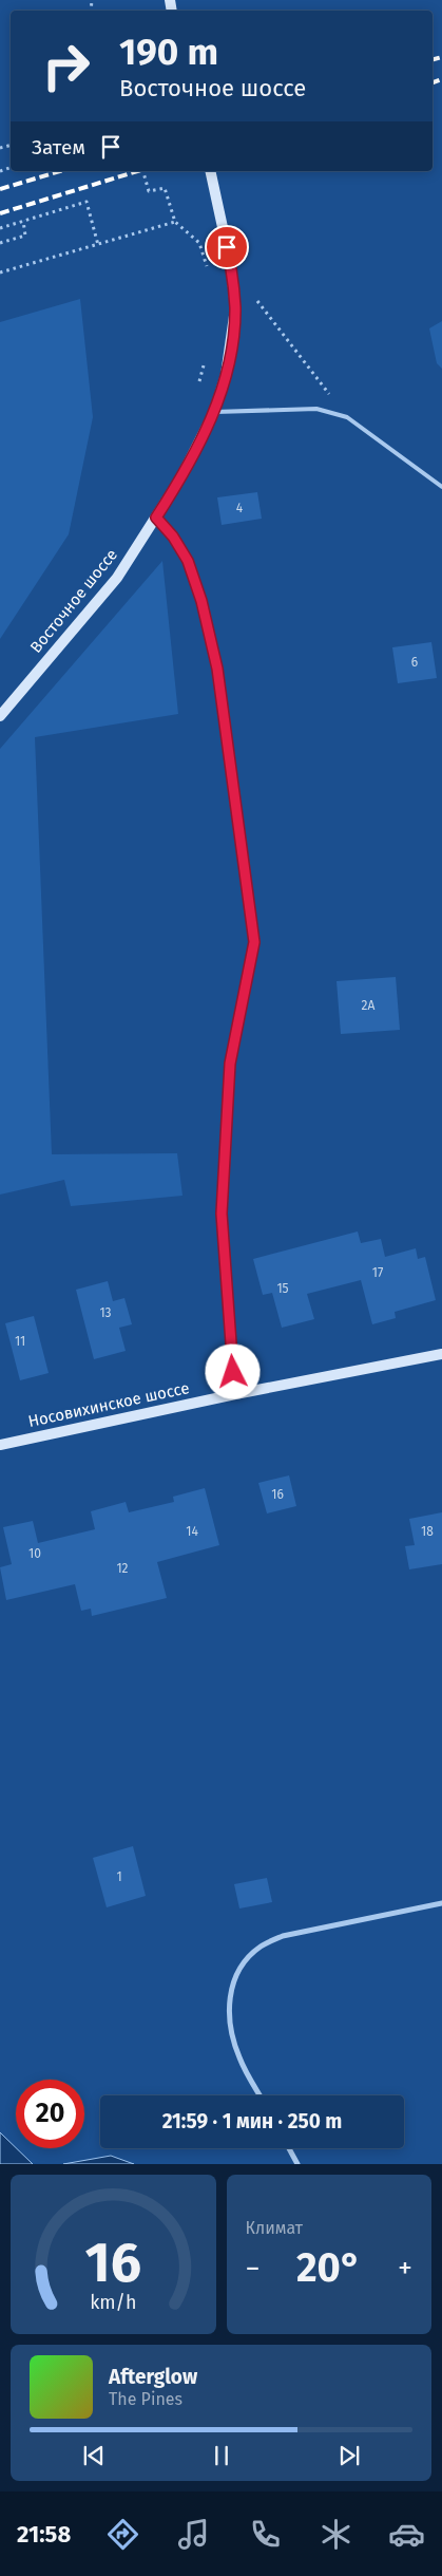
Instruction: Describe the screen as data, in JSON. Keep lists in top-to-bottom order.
{
  "streets": {
    "main road": ["Восточное шоссе", "Носовихинское шоссе"]
  },
  "house_numbers": [
    "4",
    "6",
    "2А",
    "17",
    "15",
    "13",
    "11",
    "16",
    "14",
    "18",
    "10",
    "12",
    "1"
  ],
  "page": {
    "turn": ["190 m", "Восточное шоссе"],
    "then": "Затем",
    "limit": "20",
    "trip": "21:59 · 1 мин · 250 m",
    "tile": "Климат",
    "heat": ["−", "20°", "+"],
    "song": ["Afterglow", "The Pines"],
    "tabs": "21:58",
    "gauge": ["16", "km/h"]
  }
}
